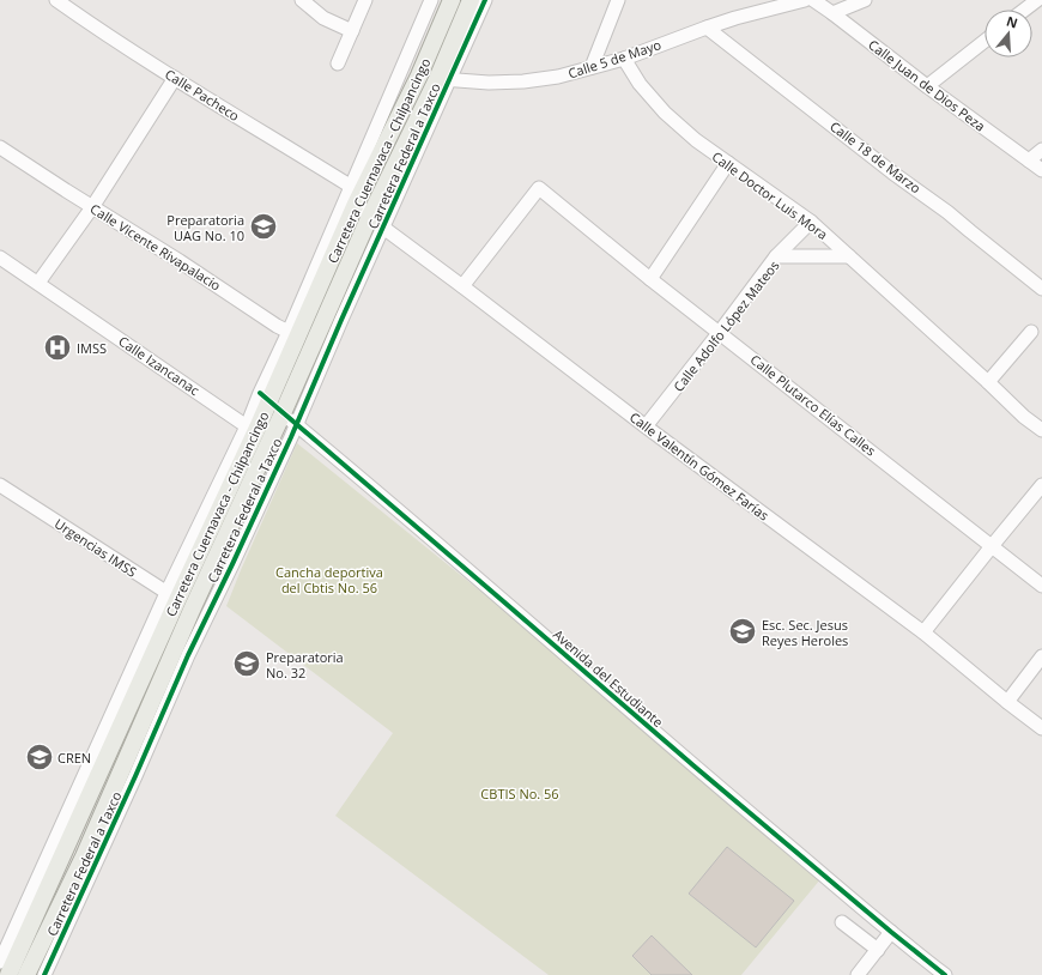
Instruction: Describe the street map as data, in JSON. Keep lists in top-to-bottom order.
{
  "streets": {
    "main road": ["Carretera Cuernavaca - Chilpancingo"],
    "street": [
      "Calle 5 de Mayo",
      "Calle Juan de Dios Peza",
      "Calle Pacheco",
      "Carretera Federal a Taxco",
      "Calle 18 de Marzo",
      "Calle Doctor Luis Mora",
      "Calle Vicente Rivapalacio",
      "Calle Adolfo López Mateos",
      "Calle Izancanac",
      "Calle Plutarco Elías Calles",
      "Calle Valentín Gómez Farías",
      "Urgencias IMSS",
      "Avenida del Estudiante"
    ]
  },
  "crossings": [
    ["Calle 5 de Mayo", "Carretera Federal a Taxco"],
    ["Calle 5 de Mayo", "Calle 18 de Marzo"],
    ["Calle 5 de Mayo", "Carretera Cuernavaca - Chilpancingo"],
    ["Calle 5 de Mayo", "Calle Doctor Luis Mora"],
    ["Carretera Federal a Taxco", "Carretera Cuernavaca - Chilpancingo"],
    ["Carretera Federal a Taxco", "Calle Valentín Gómez Farías"],
    ["Carretera Federal a Taxco", "Avenida del Estudiante"],
    ["Carretera Cuernavaca - Chilpancingo", "Calle Vicente Rivapalacio"],
    ["Carretera Cuernavaca - Chilpancingo", "Calle Valentín Gómez Farías"],
    ["Carretera Cuernavaca - Chilpancingo", "Urgencias IMSS"],
    ["Carretera Cuernavaca - Chilpancingo", "Avenida del Estudiante"],
    ["Calle Doctor Luis Mora", "Calle Adolfo López Mateos"],
    ["Calle Adolfo López Mateos", "Calle Plutarco Elías Calles"],
    ["Calle Adolfo López Mateos", "Calle Valentín Gómez Farías"],
    ["Calle Plutarco Elías Calles", "Calle Valentín Gómez Farías"]
  ],
  "parks": ["Cancha deportiva del Cbtis No. 56", "CBTIS No. 56"],
  "places": {
    "school or university": [
      "Preparatoria UAG No. 10",
      "Esc. Sec. Jesus Reyes Heroles",
      "Preparatoria No. 32",
      "CREN"
    ],
    "hospital": ["IMSS"]
  },
  "north": "top"
}
